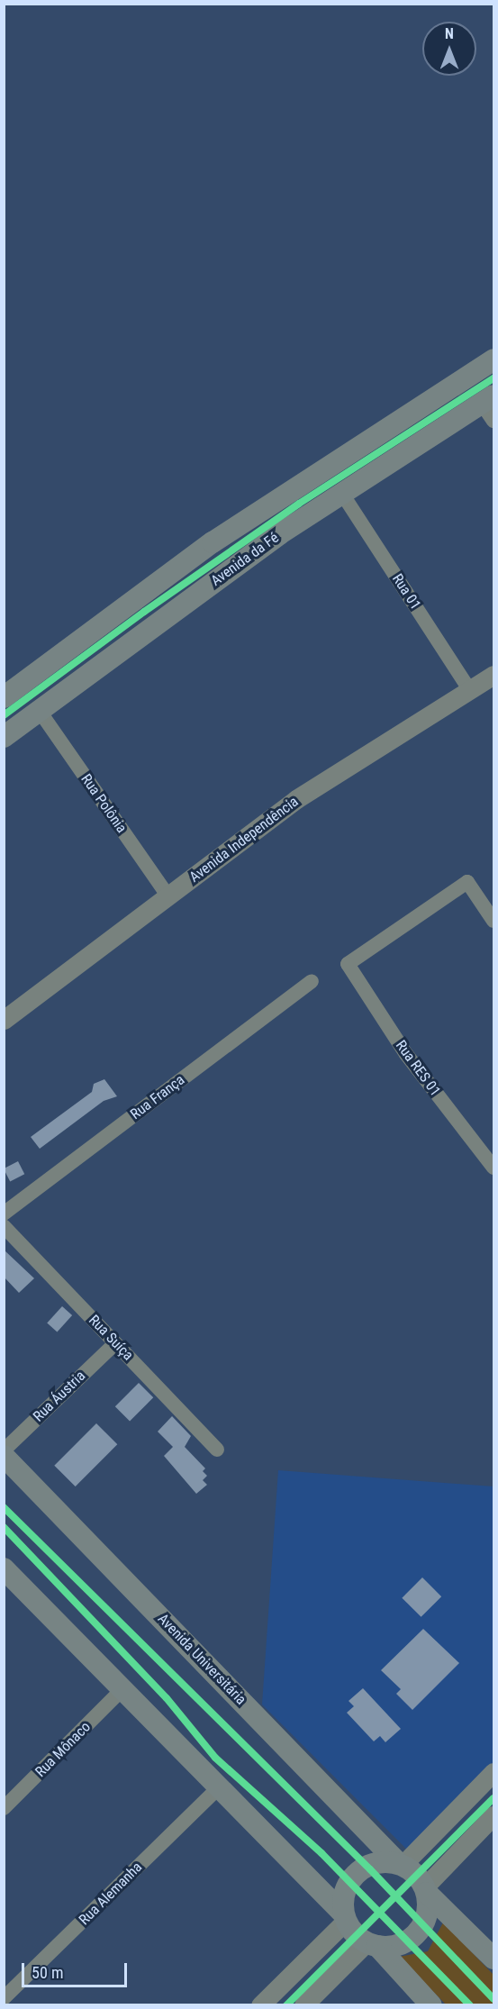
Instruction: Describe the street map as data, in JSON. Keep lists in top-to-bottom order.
{
  "streets": {
    "main road": ["Avenida da Fé", "Avenida Universitária"],
    "street": [
      "Rua 01",
      "Rua Polônia",
      "Avenida Independência",
      "Rua RES 01",
      "Rua França",
      "Rua Suíça",
      "Rua Áustria",
      "Rua Mônaco",
      "Rua Alemanha"
    ]
  },
  "crossings": [
    ["Avenida da Fé", "Rua 01"],
    ["Avenida da Fé", "Rua Polônia"],
    ["Rua 01", "Avenida Independência"],
    ["Rua Polônia", "Avenida Independência"],
    ["Rua Suíça", "Rua Áustria"]
  ],
  "scale_bar": "50 m",
  "north": "top"
}
